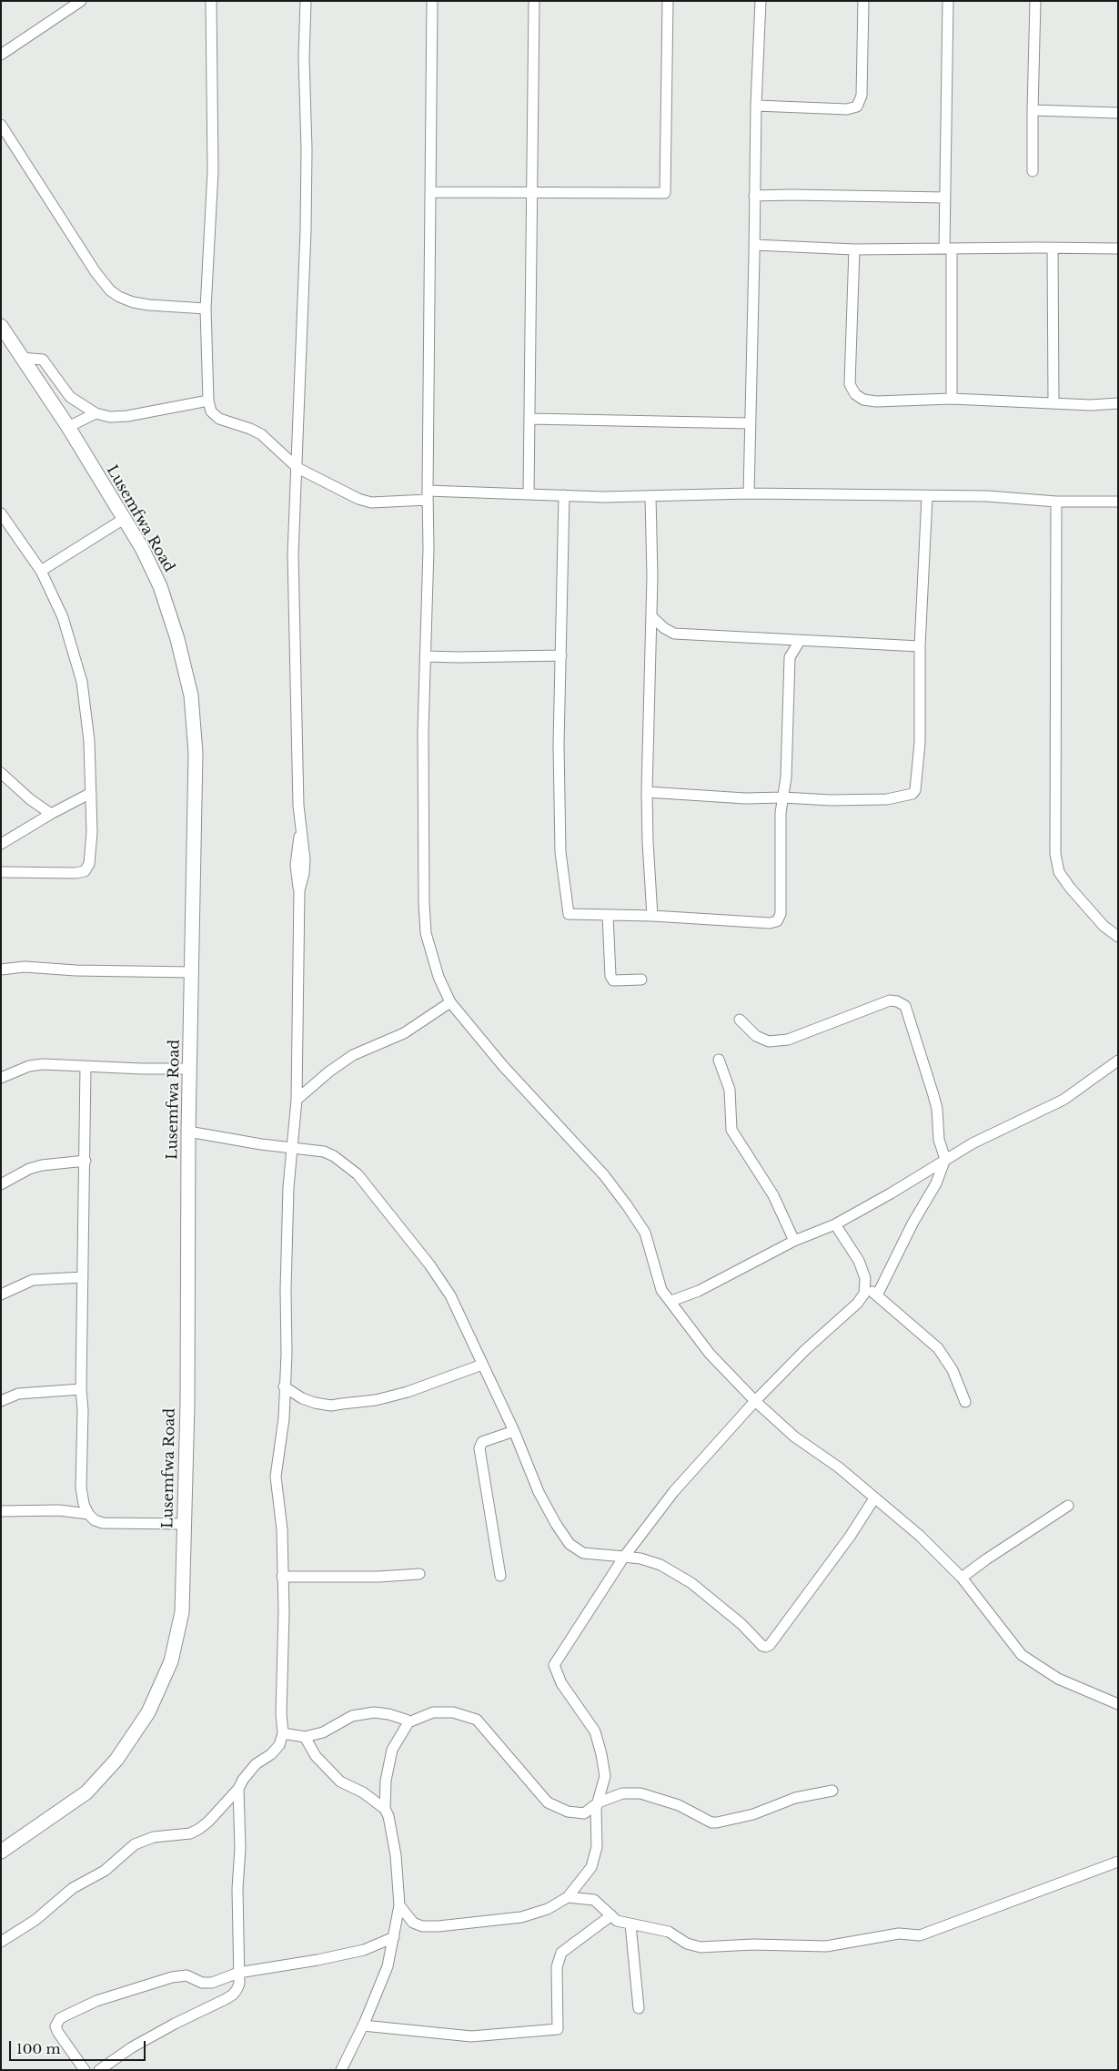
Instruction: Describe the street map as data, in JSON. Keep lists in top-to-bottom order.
{
  "streets": {
    "street": ["Lusemfwa Road"]
  },
  "scale_bar": "100 m"
}
